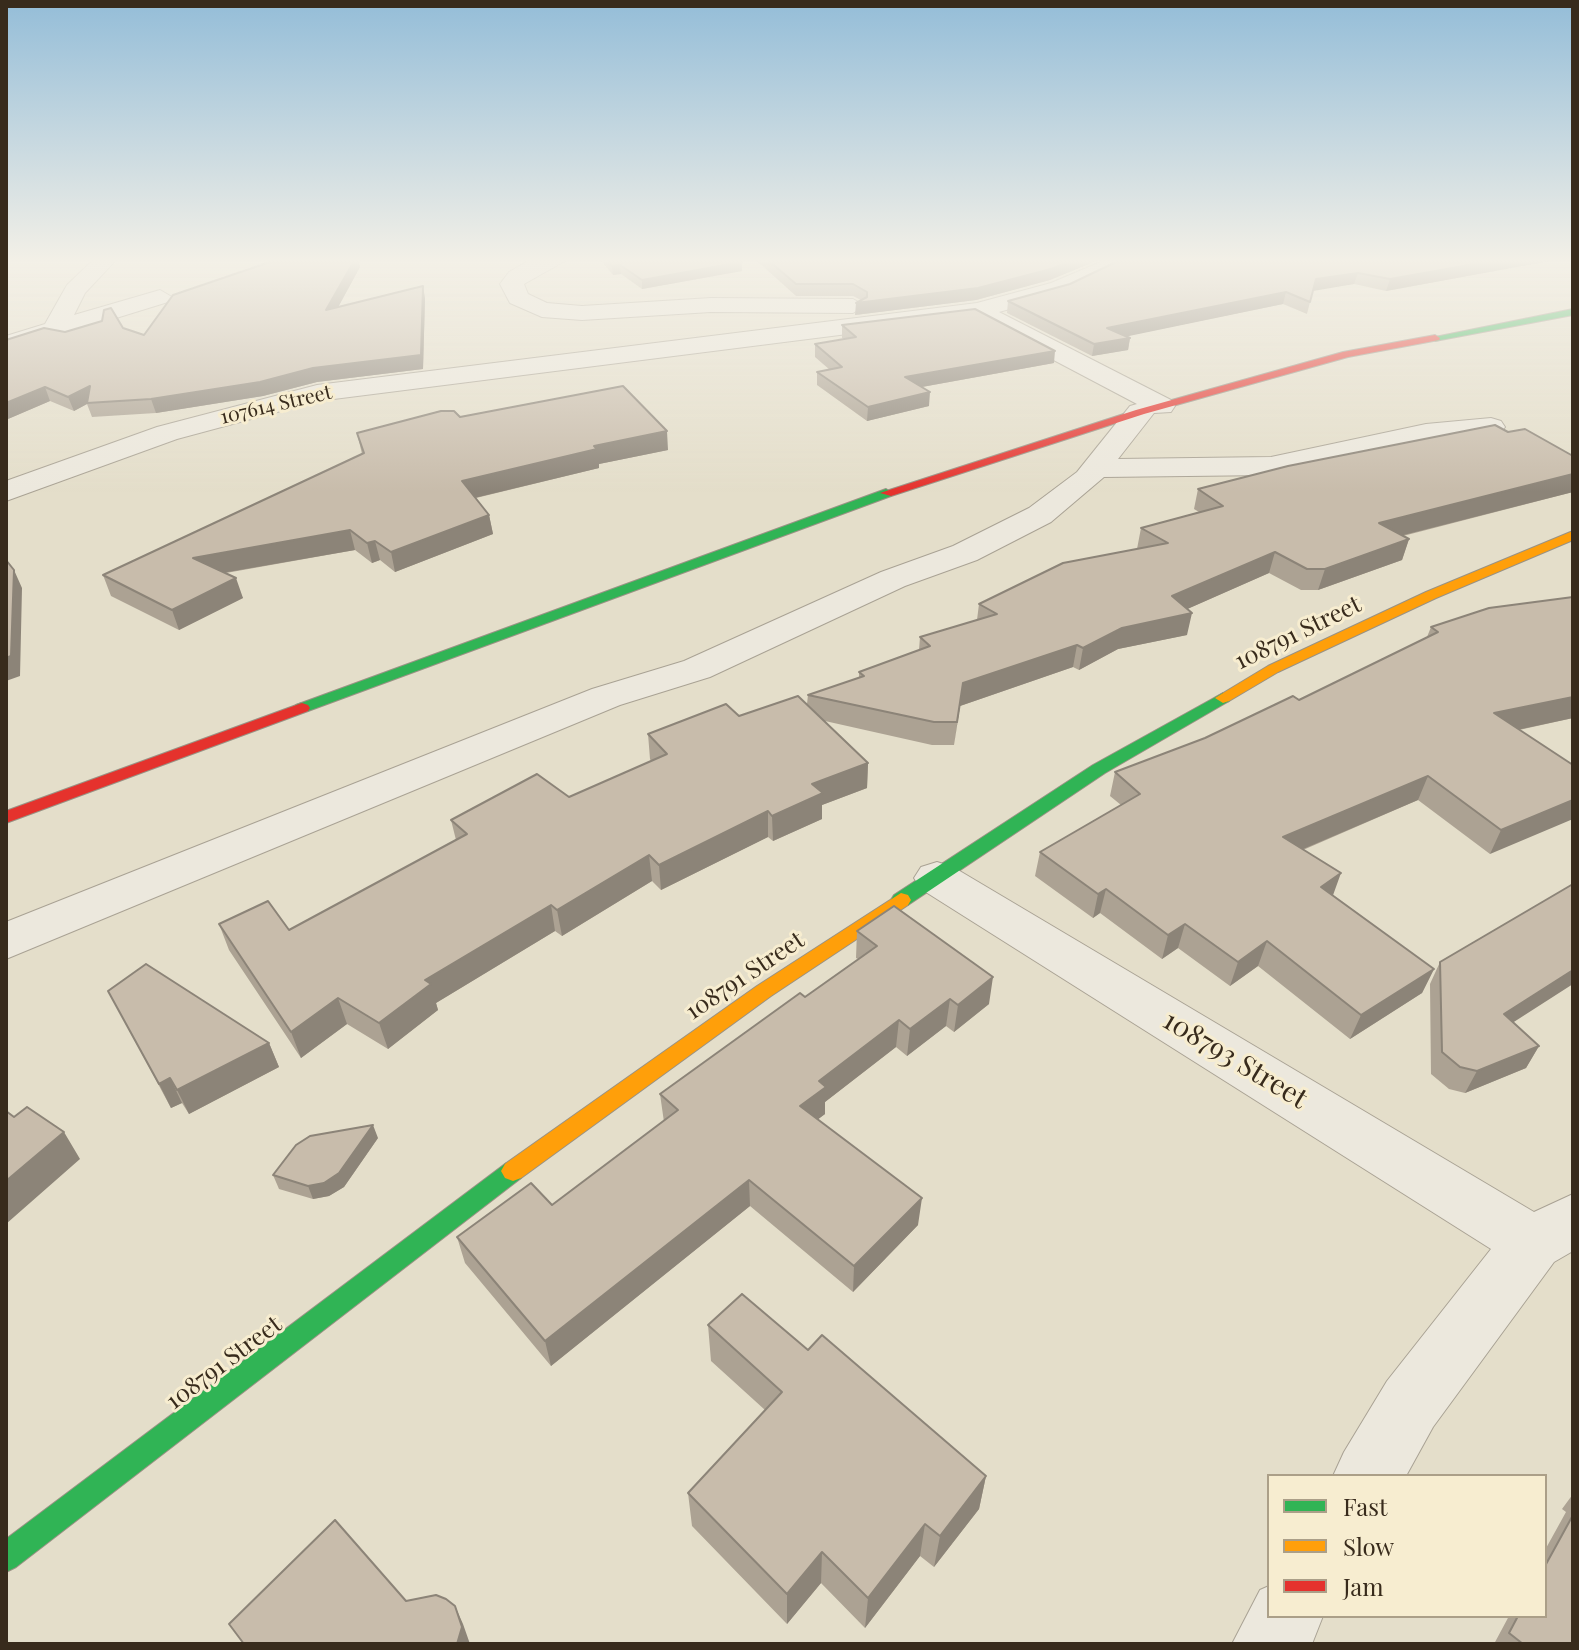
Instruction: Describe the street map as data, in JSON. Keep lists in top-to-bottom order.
{
  "streets": {
    "main road": ["108791 Street"],
    "street": ["107614 Street", "108793 Street"]
  },
  "crossings": [
    ["108791 Street", "108793 Street"]
  ],
  "legend": ["Fast", "Slow", "Jam"]
}
